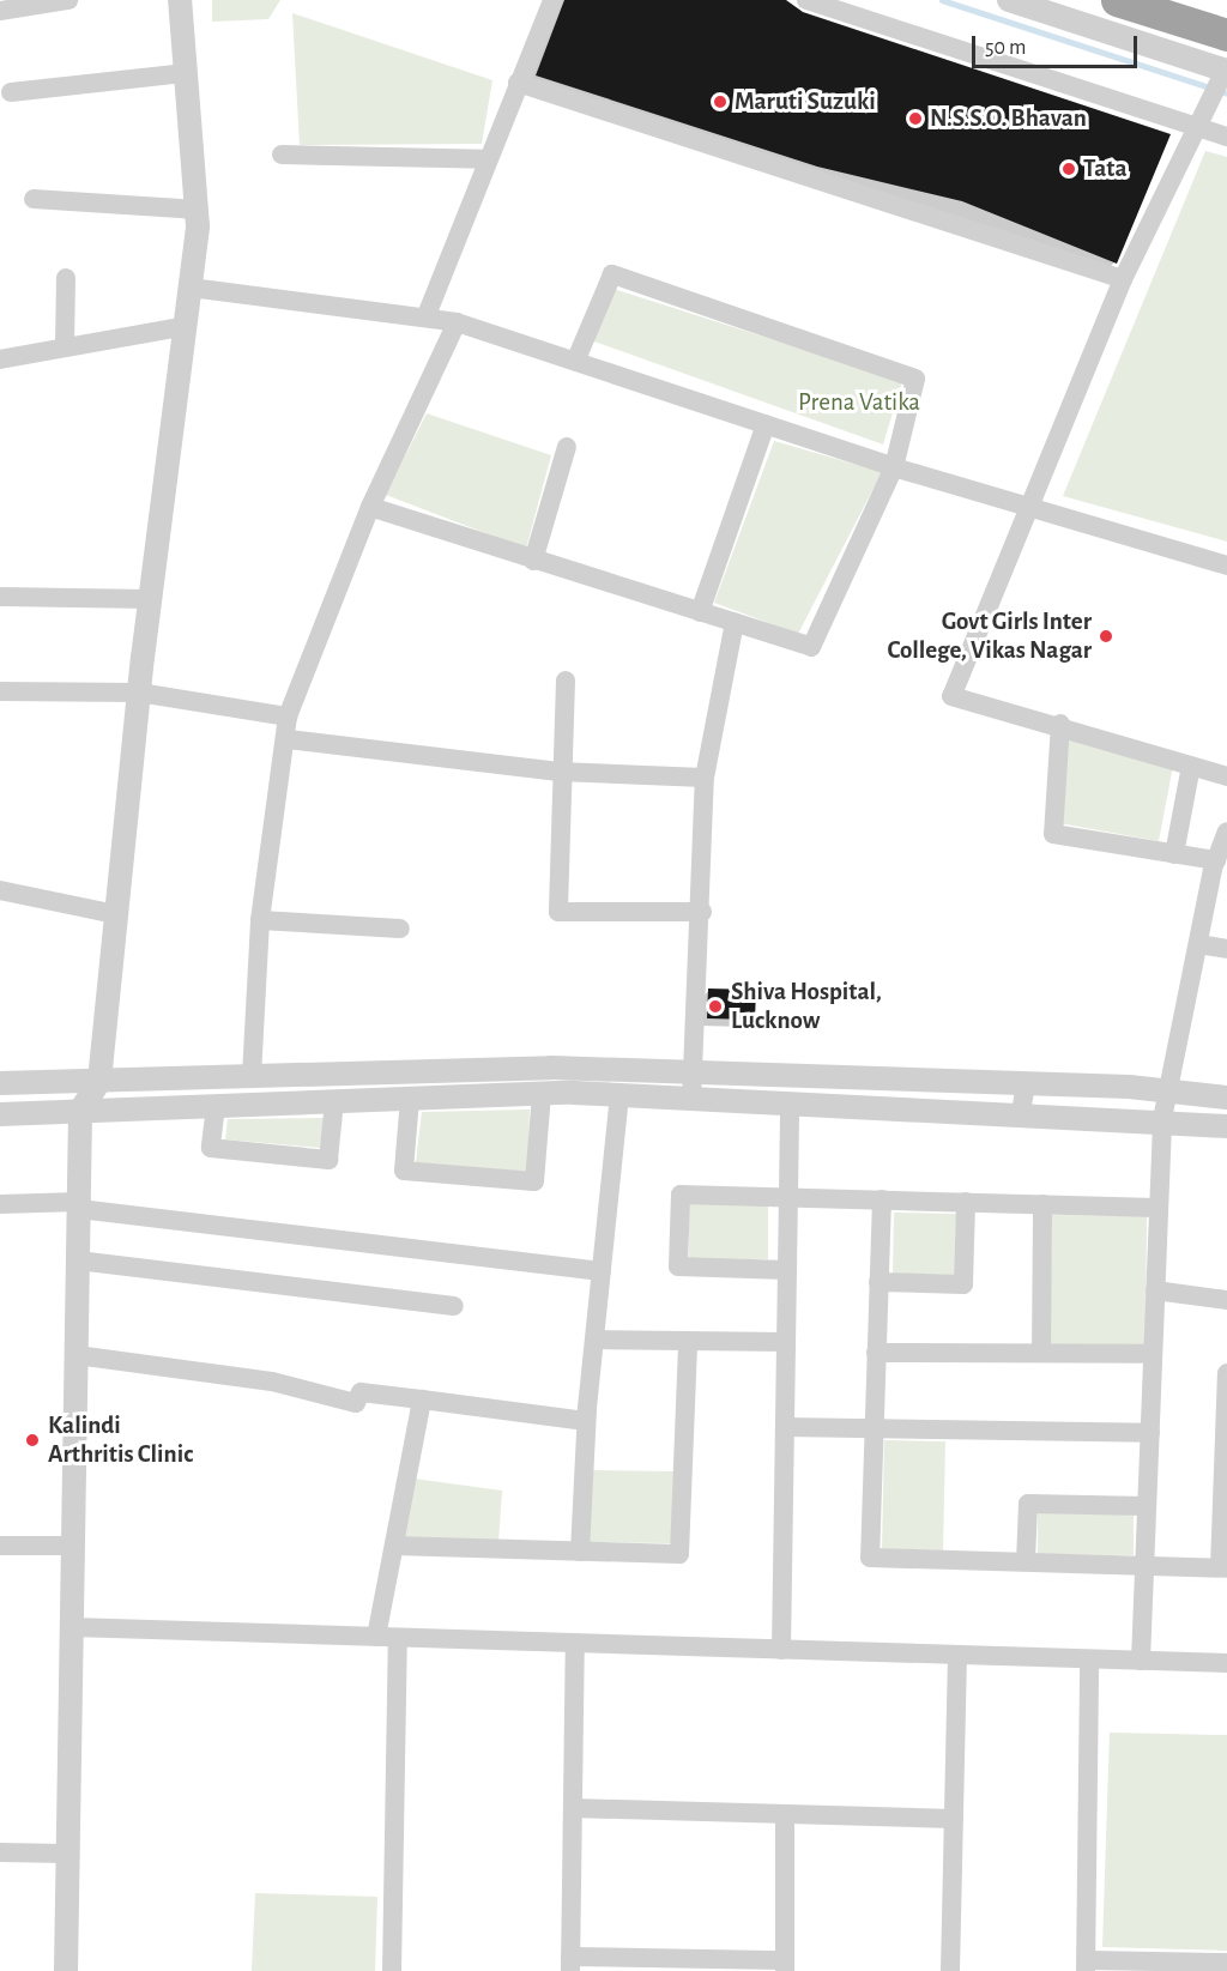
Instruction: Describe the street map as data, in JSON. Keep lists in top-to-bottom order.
{
  "parks": ["Prena Vatika"],
  "places": [
    "Maruti Suzuki",
    "N.S.S.O. Bhavan",
    "Tata",
    "Govt Girls Inter College, Vikas Nagar",
    "Shiva Hospital, Lucknow",
    "Kalindi Arthritis Clinic"
  ],
  "scale_bar": "50 m"
}
